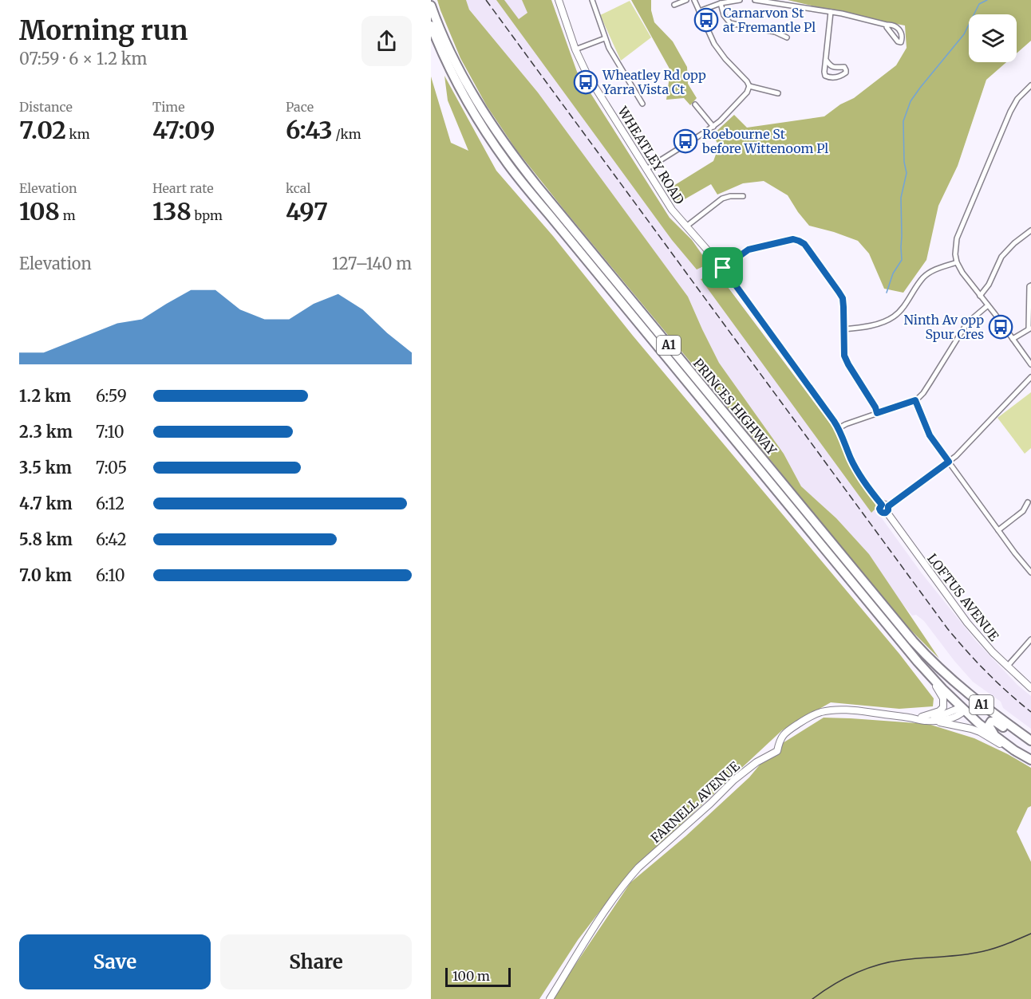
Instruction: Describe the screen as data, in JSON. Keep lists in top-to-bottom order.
{
  "streets": {
    "highway": ["A1", "PRINCES HIGHWAY"],
    "street": ["WHEATLEY ROAD", "LOFTUS AVENUE", "FARNELL AVENUE"]
  },
  "crossings": [
    ["WHEATLEY ROAD", "LOFTUS AVENUE"],
    ["PRINCES HIGHWAY", "FARNELL AVENUE"]
  ],
  "places": {
    "bus stop": [
      "Carnarvon St at Fremantle Pl",
      "Wheatley Rd opp Yarra Vista Ct",
      "Roebourne St before Wittenoom Pl",
      "Ninth Av opp Spur Cres"
    ]
  },
  "scale_bar": "100 m",
  "page": {
    "heading": ["Morning run", "07:59 · 6 × 1.2 km"],
    "stats": [
      ["Distance", "7.02 km"],
      ["Time", "47:09"],
      ["Pace", "6:43 /km"],
      ["Elevation", "108 m"],
      ["Heart rate", "138 bpm"],
      ["kcal", "497"]
    ],
    "chart": ["Elevation", "127–140 m"],
    "list": [
      {
        "name": "1.2 km",
        "note": "6:59"
      },
      {
        "name": "2.3 km",
        "note": "7:10"
      },
      {
        "name": "3.5 km",
        "note": "7:05"
      },
      {
        "name": "4.7 km",
        "note": "6:12"
      },
      {
        "name": "5.8 km",
        "note": "6:42"
      },
      {
        "name": "7.0 km",
        "note": "6:10"
      }
    ],
    "buttons": ["Save", "Share"],
    "scale": "100 m"
  }
}
